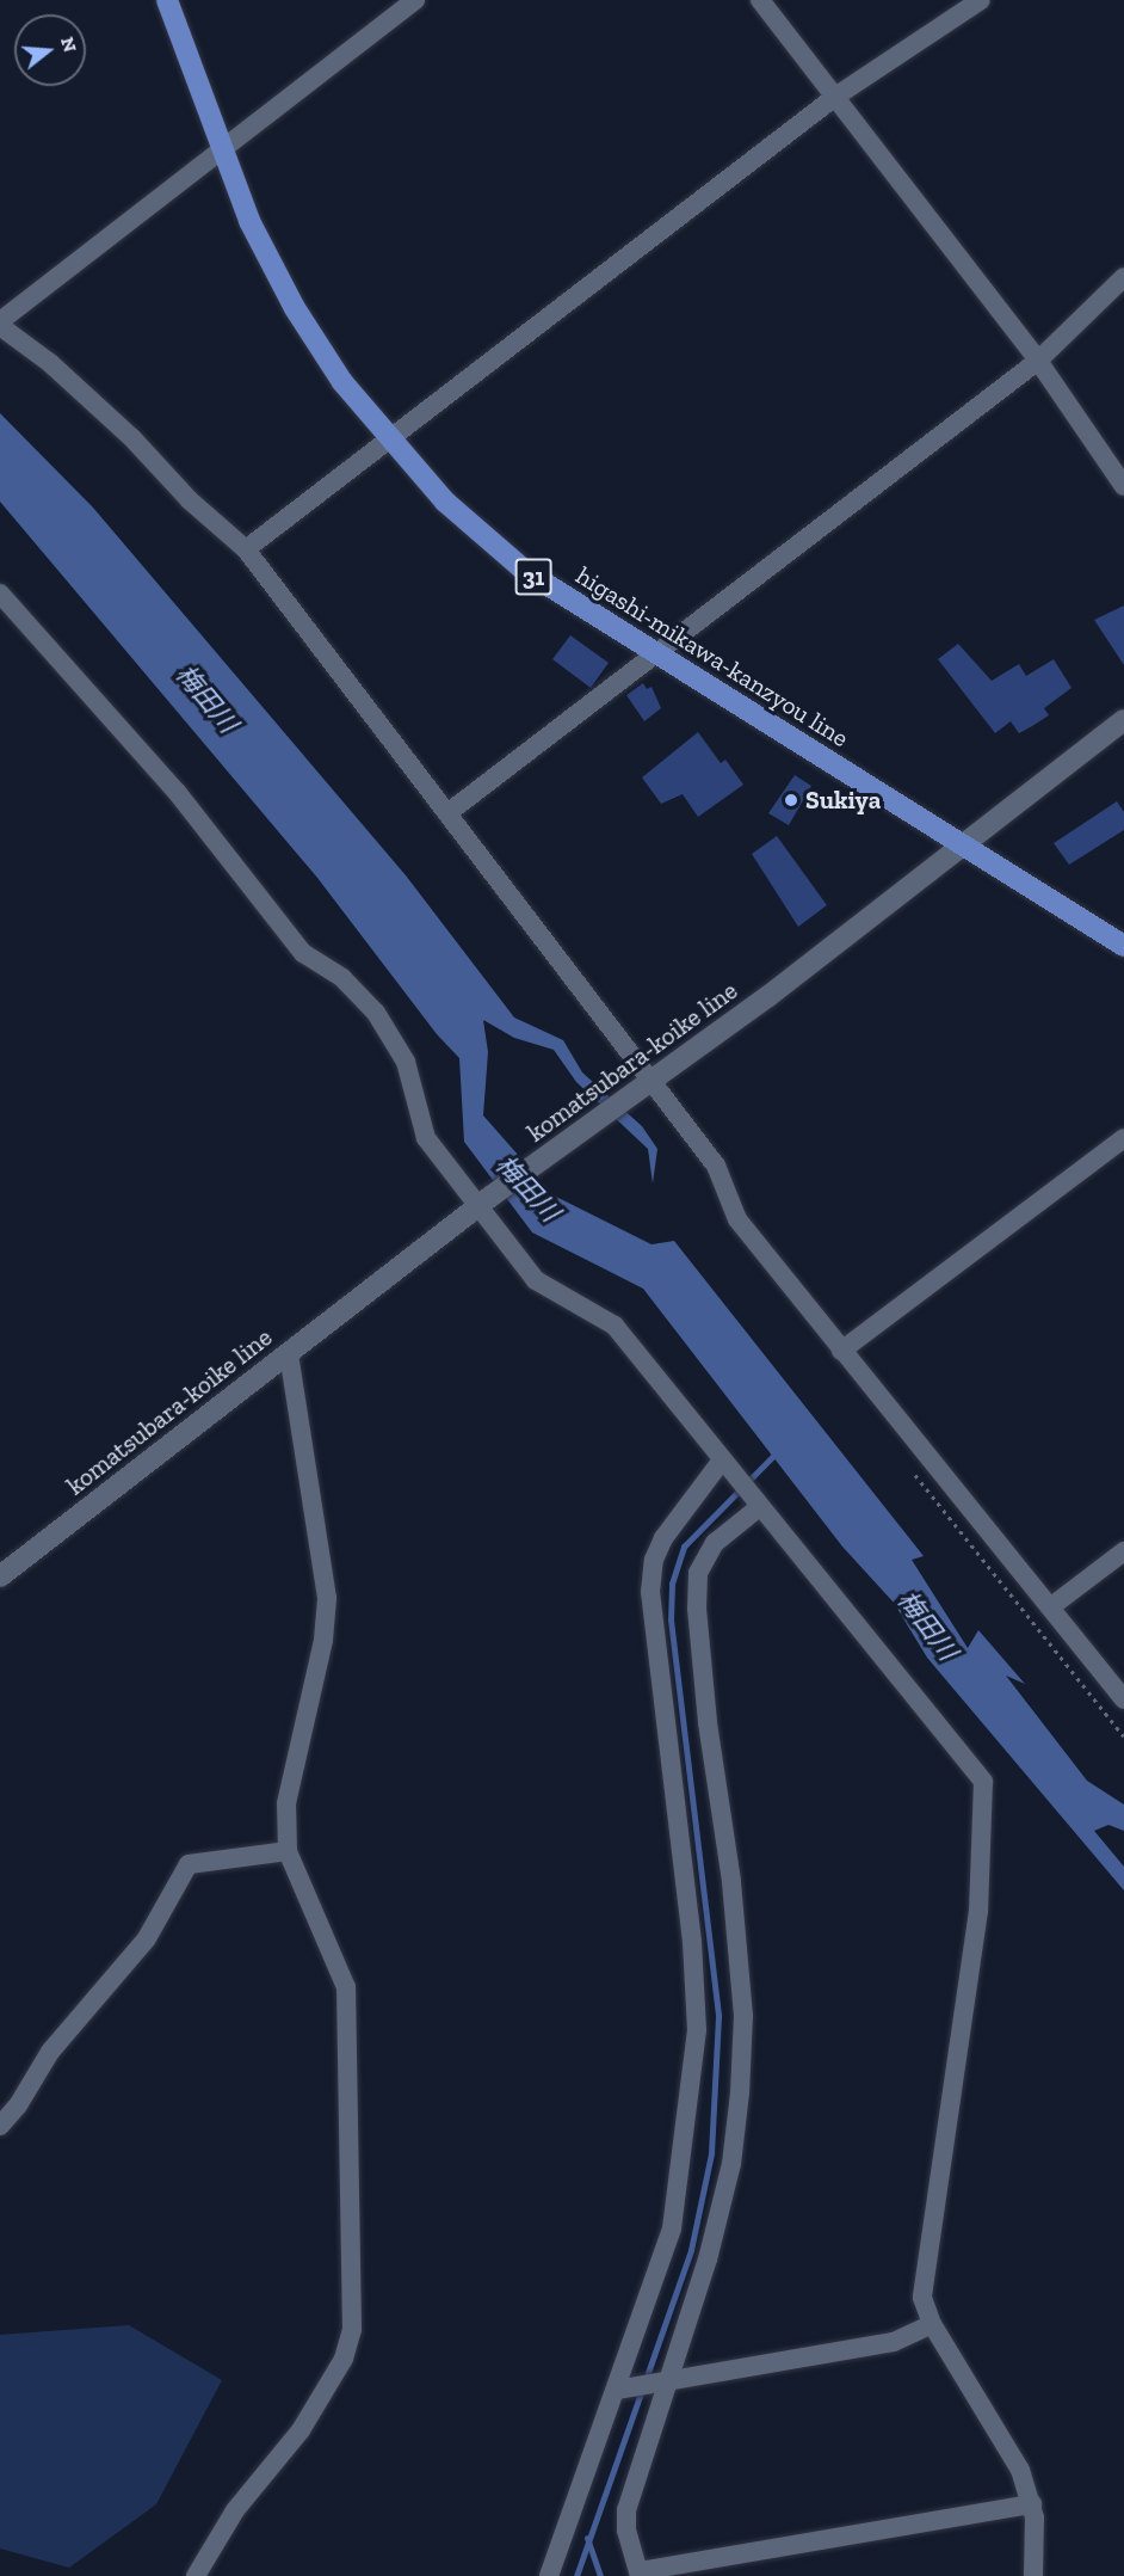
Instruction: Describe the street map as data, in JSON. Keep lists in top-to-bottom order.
{
  "streets": {
    "main road": ["31", "higashi-mikawa-kanzyou line", "komatsubara-koike line"]
  },
  "crossings": [
    ["higashi-mikawa-kanzyou line", "komatsubara-koike line"]
  ],
  "water": ["梅田川"],
  "places": ["Sukiya"],
  "north": "right"
}
